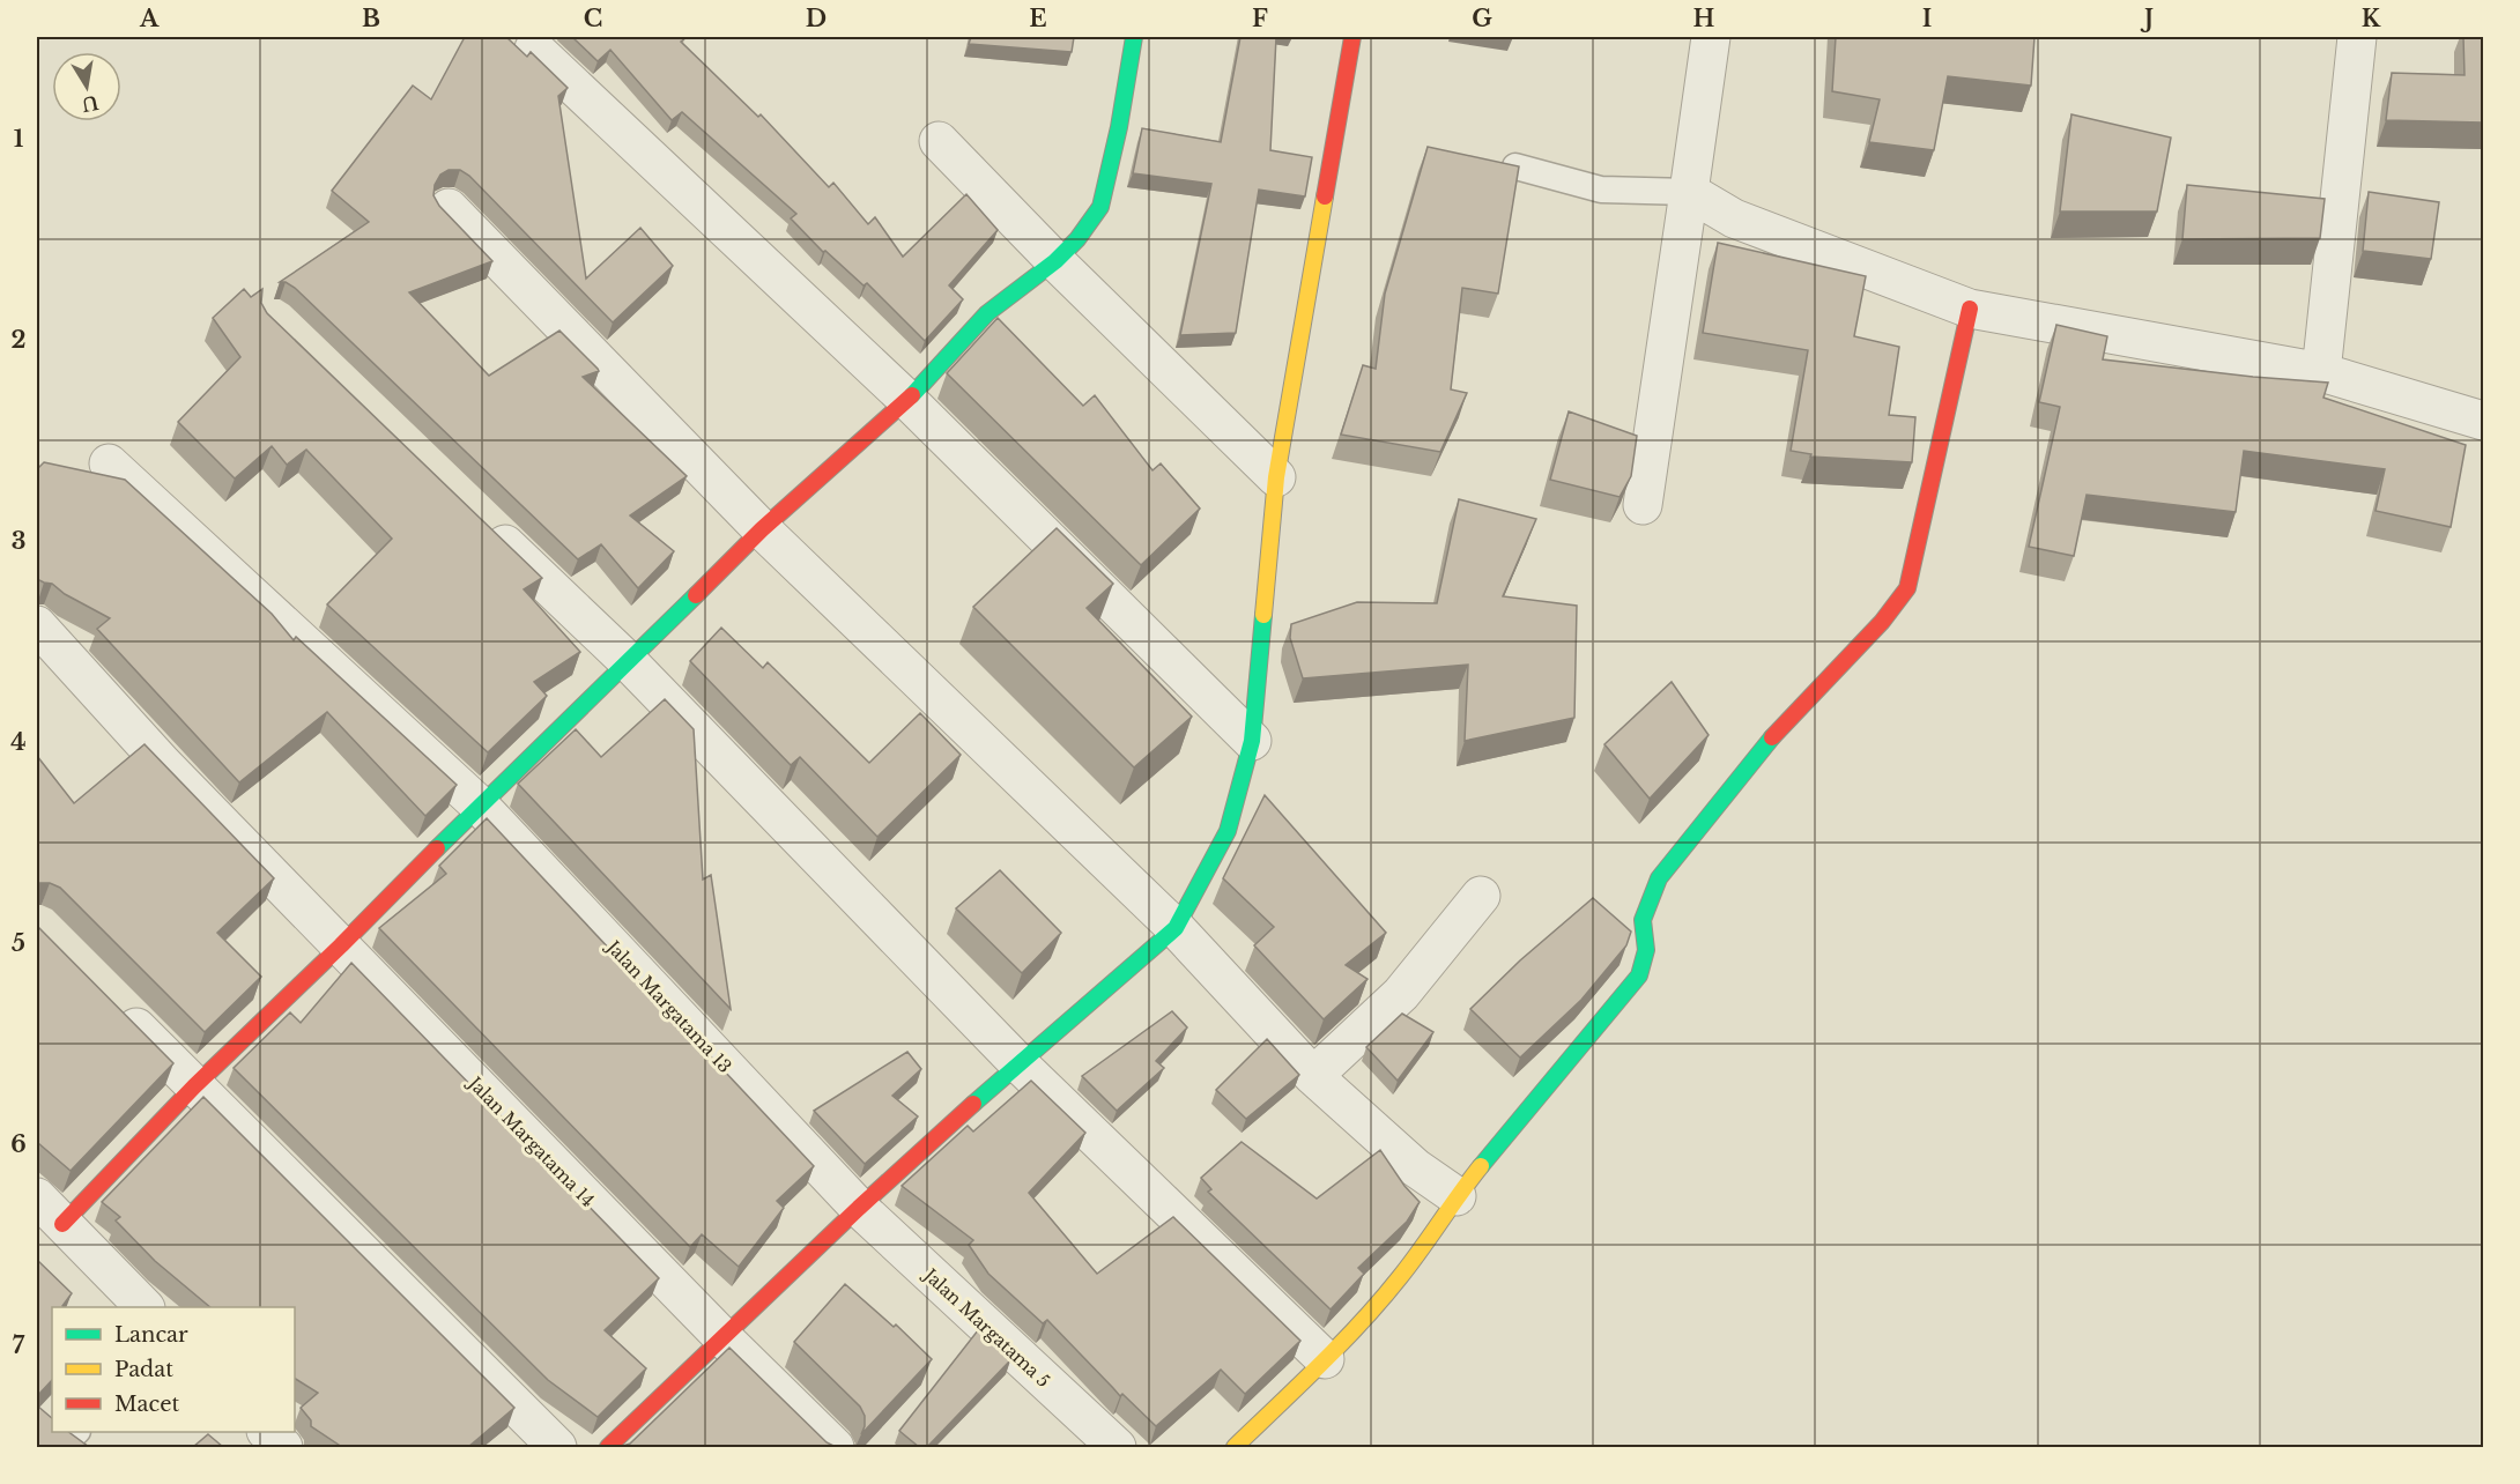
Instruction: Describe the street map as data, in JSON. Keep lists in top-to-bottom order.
{
  "streets": {
    "street": ["Jalan Margatama 13", "Jalan Margatama 14", "Jalan Margatama 5"]
  },
  "crossings": [
    ["Jalan Margatama 13", "Jalan Margatama 5"]
  ],
  "legend": ["Lancar", "Padat", "Macet"],
  "north": "bottom",
  "grid": {
    "columns": [
      "A",
      "B",
      "C",
      "D",
      "E",
      "F",
      "G",
      "H",
      "I",
      "J",
      "K"
    ],
    "rows": [
      "1",
      "2",
      "3",
      "4",
      "5",
      "6",
      "7"
    ]
  }
}
